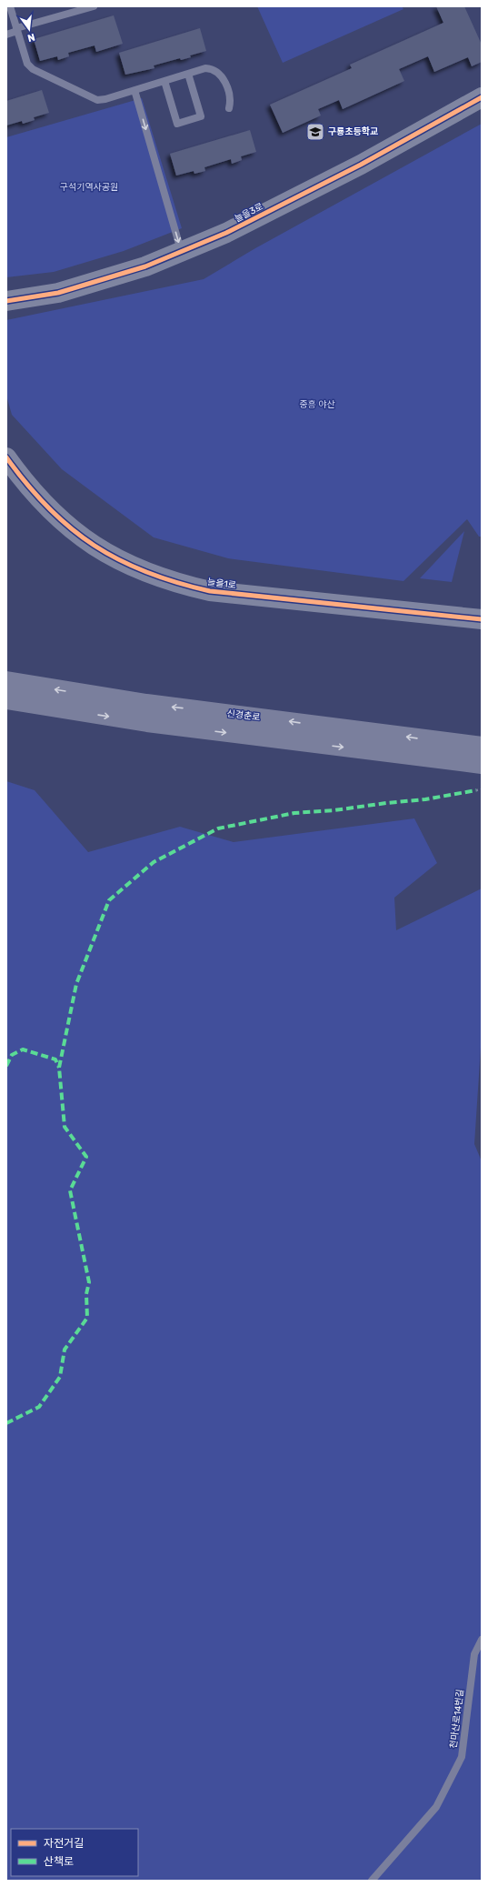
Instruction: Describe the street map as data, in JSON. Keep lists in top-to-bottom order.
{
  "streets": {
    "highway": ["신경춘로"],
    "street": ["늘을3로", "늘을1로"],
    "lane": ["천마산로14번길"]
  },
  "parks": ["구석기역사공원", "중흥 야산"],
  "places": {
    "school or university": ["구룡초등학교"]
  },
  "legend": ["자전거길", "산책로"],
  "north": "bottom"
}
